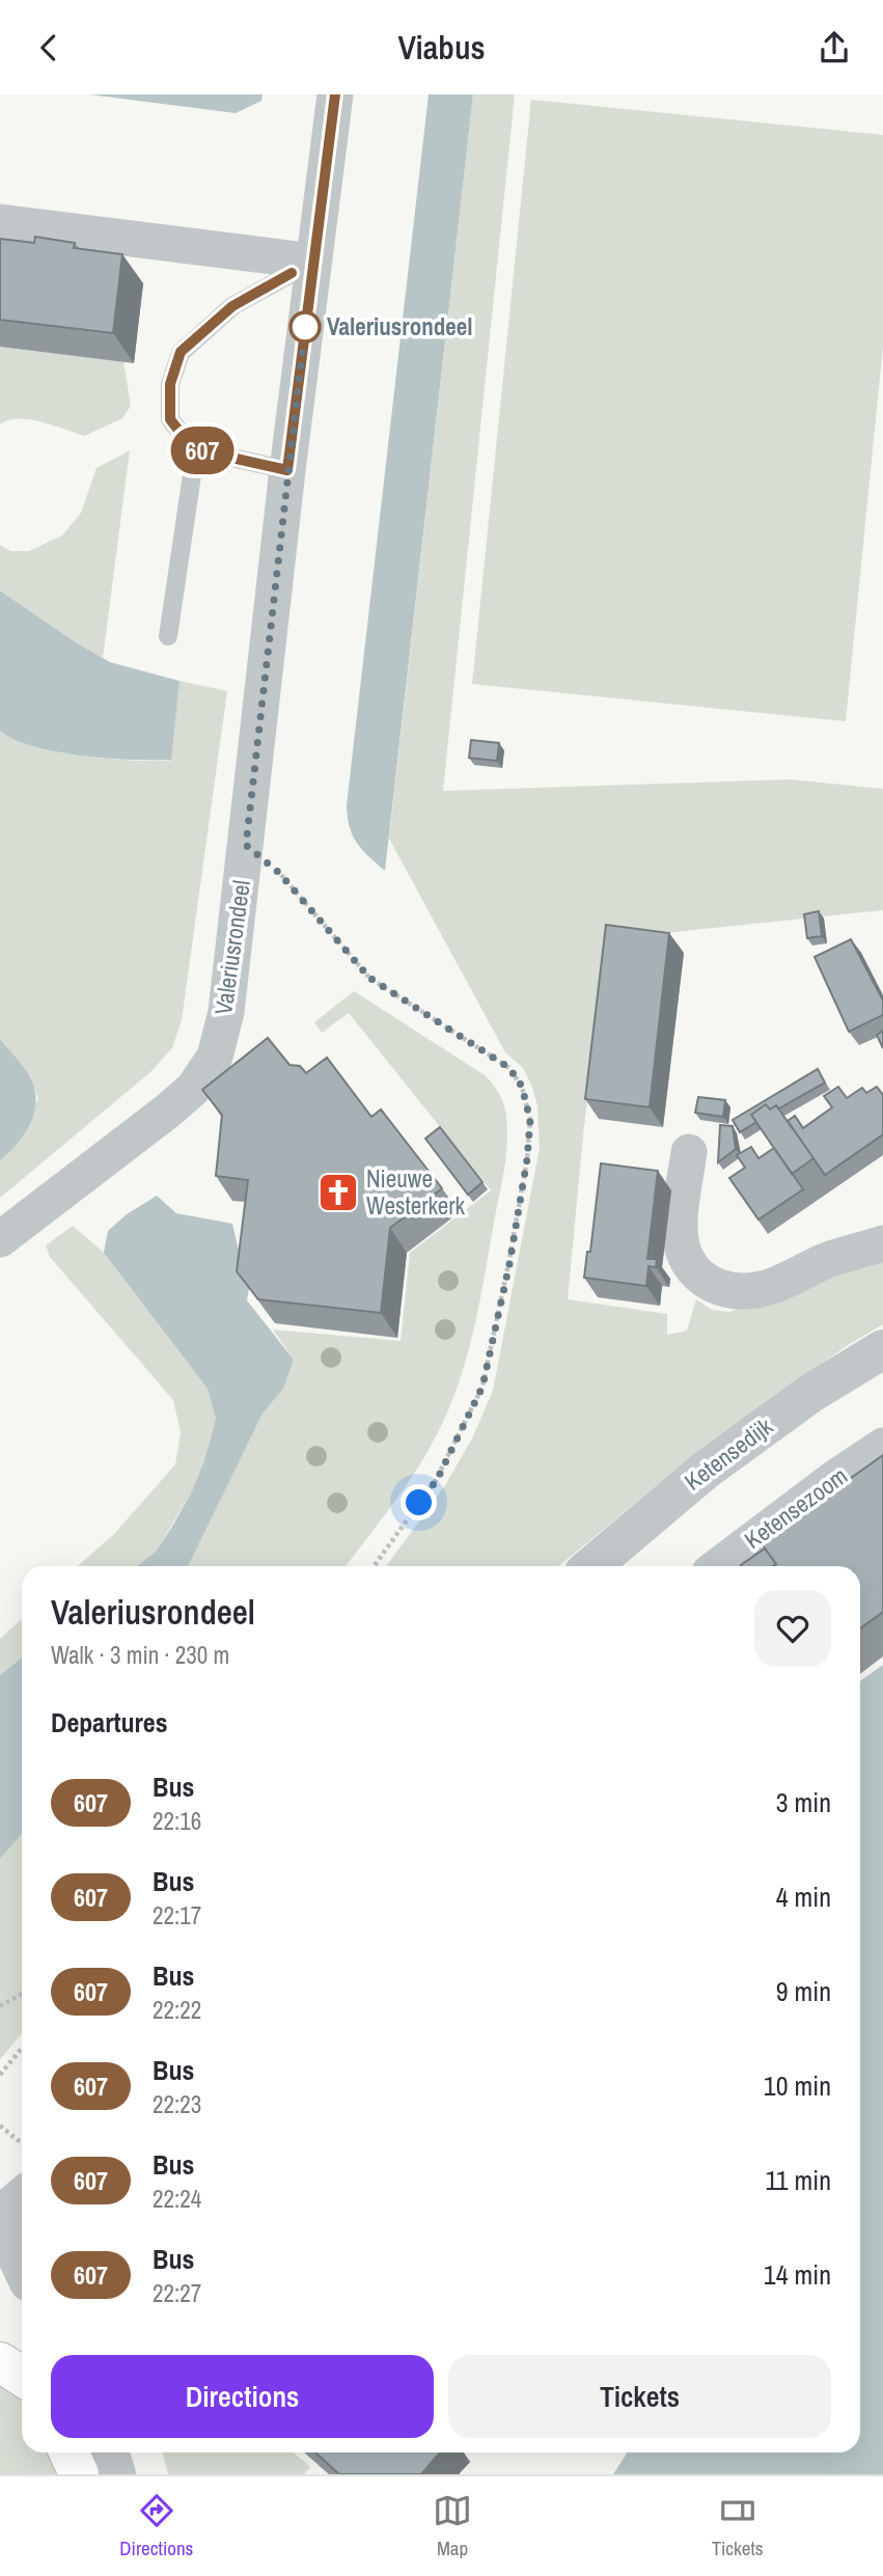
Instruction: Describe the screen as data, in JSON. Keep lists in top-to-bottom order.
{
  "streets": {
    "street": ["Valeriusrondeel", "Ketensedijk", "Ketensezoom"]
  },
  "places": {
    "other": ["Valeriusrondeel"],
    "church": ["Nieuwe Westerkerk"]
  },
  "lines": ["bus line 607"],
  "page": {
    "header": "Viabus",
    "on_map": "607",
    "heading": [
      ["Valeriusrondeel", "Walk · 3 min · 230 m"],
      "Departures"
    ],
    "list": [
      {
        "mark": "607",
        "name": "Bus",
        "note": "22:16",
        "value": "3 min"
      },
      {
        "mark": "607",
        "name": "Bus",
        "note": "22:17",
        "value": "4 min"
      },
      {
        "mark": "607",
        "name": "Bus",
        "note": "22:22",
        "value": "9 min"
      },
      {
        "mark": "607",
        "name": "Bus",
        "note": "22:23",
        "value": "10 min"
      },
      {
        "mark": "607",
        "name": "Bus",
        "note": "22:24",
        "value": "11 min"
      },
      {
        "mark": "607",
        "name": "Bus",
        "note": "22:27",
        "value": "14 min"
      }
    ],
    "buttons": ["Directions", "Tickets"],
    "tabs": ["Directions", "Map", "Tickets"]
  }
}
